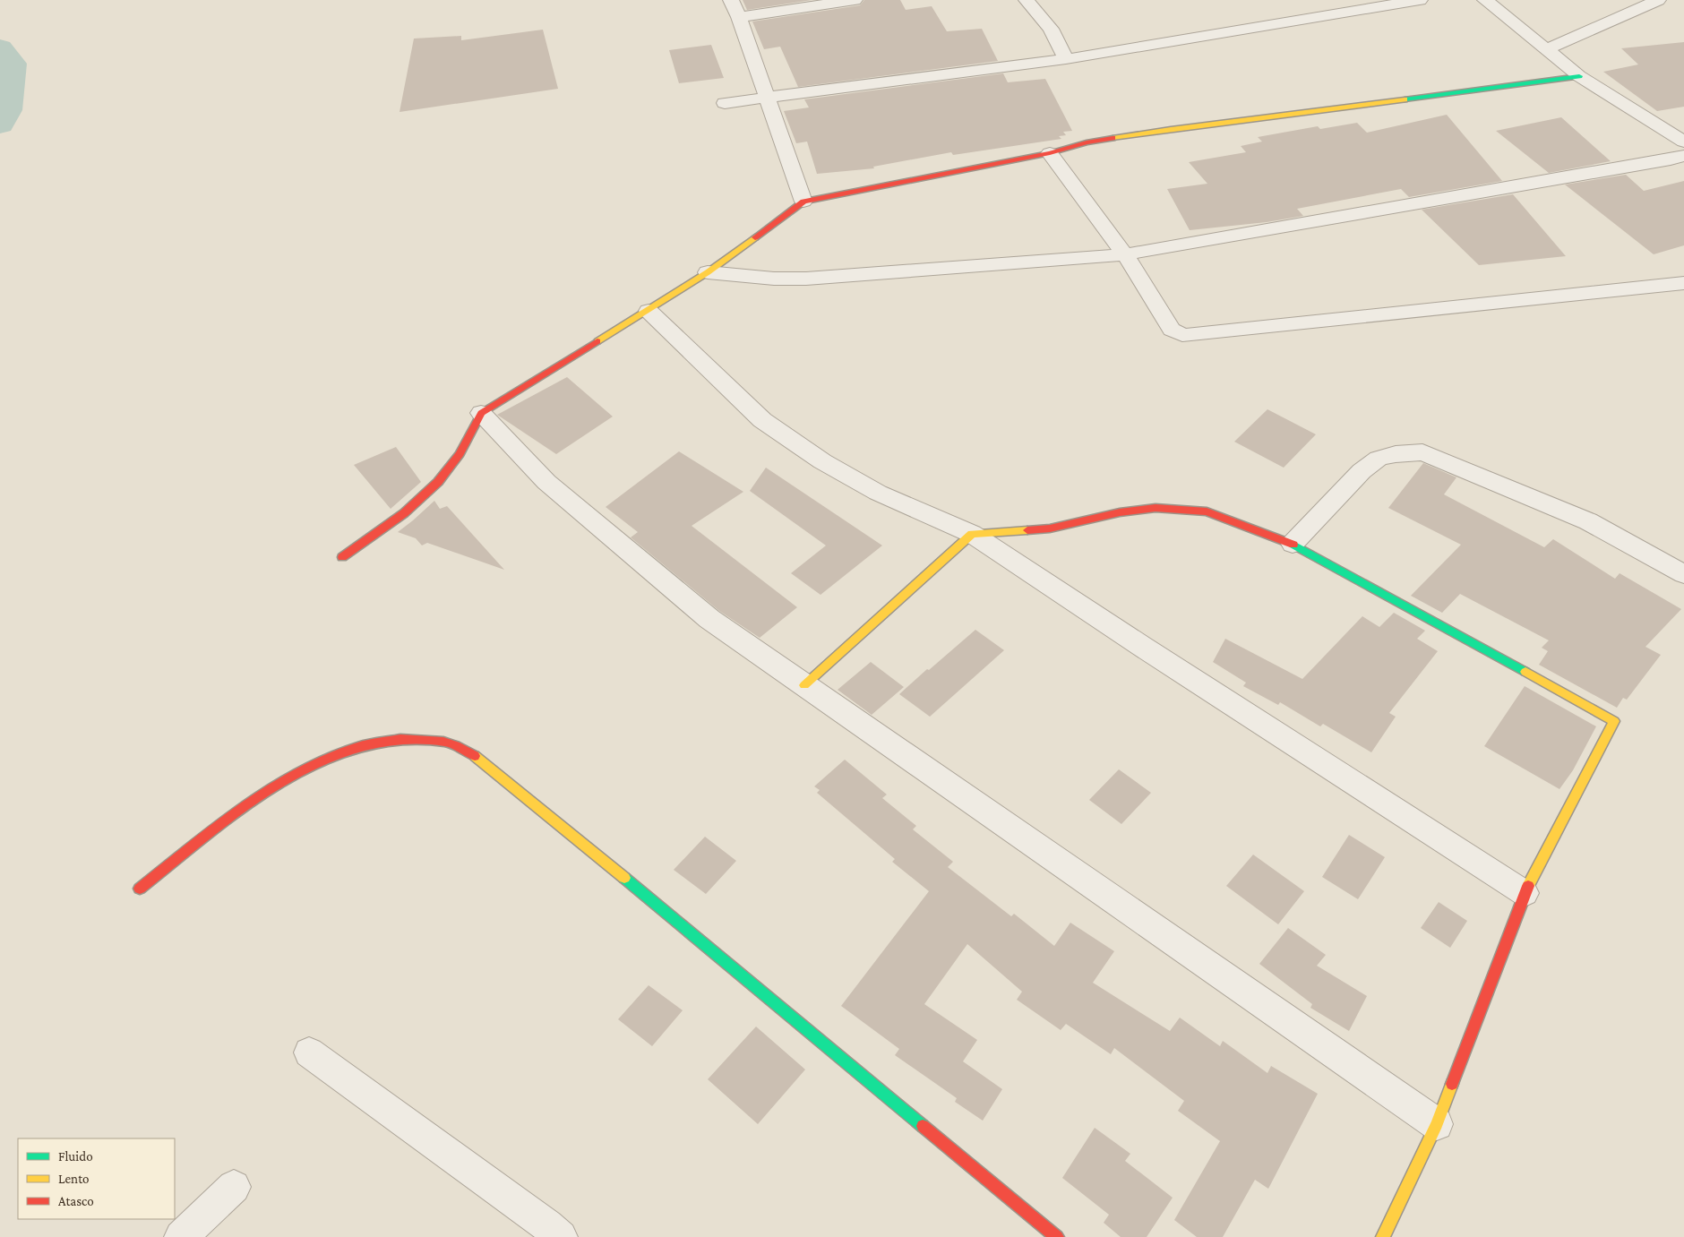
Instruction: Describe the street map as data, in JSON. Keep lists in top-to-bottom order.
{
  "legend": ["Fluido", "Lento", "Atasco"]
}
